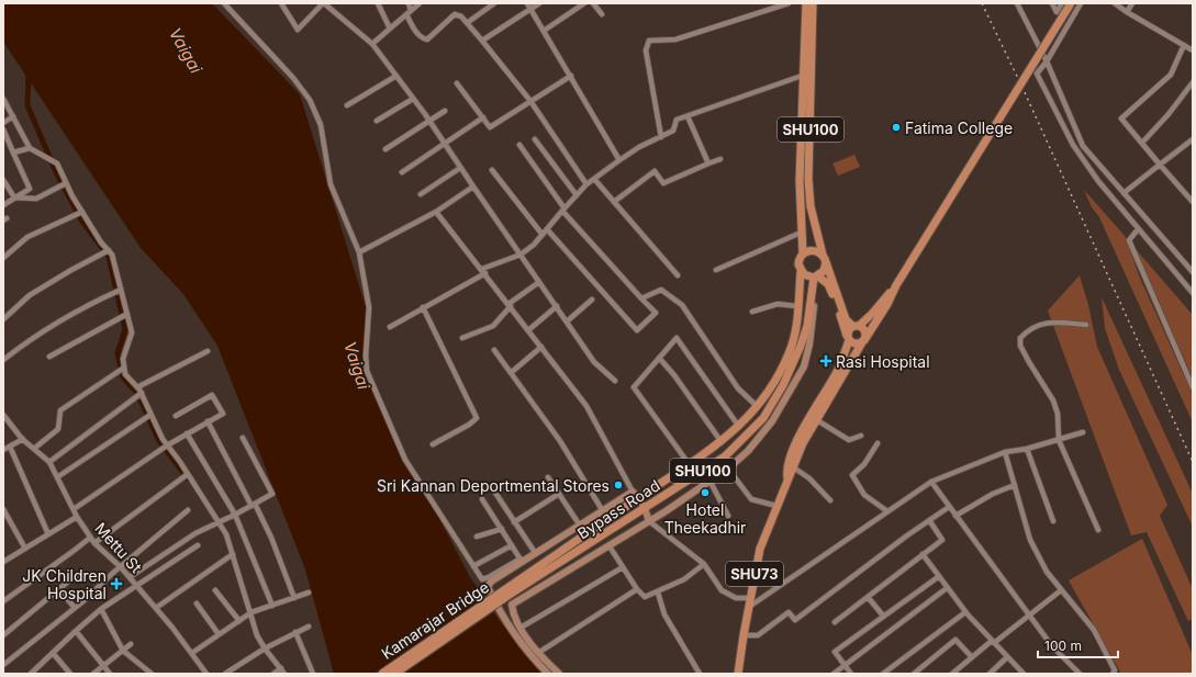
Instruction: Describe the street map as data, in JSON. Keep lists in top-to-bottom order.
{
  "streets": {
    "main road": [
      "SHU100",
      "Bypass Road",
      "SHU73",
      "Kamarajar Bridge"
    ],
    "street": ["Mettu St"]
  },
  "crossings": [
    ["SHU100", "Bypass Road"],
    ["Bypass Road", "Kamarajar Bridge"]
  ],
  "water": ["Vaigai"],
  "places": {
    "other": ["Fatima College", "Sri Kannan Deportmental Stores", "Hotel Theekadhir"],
    "health": ["Rasi Hospital", "JK Children Hospital"]
  },
  "scale_bar": "100 m"
}
